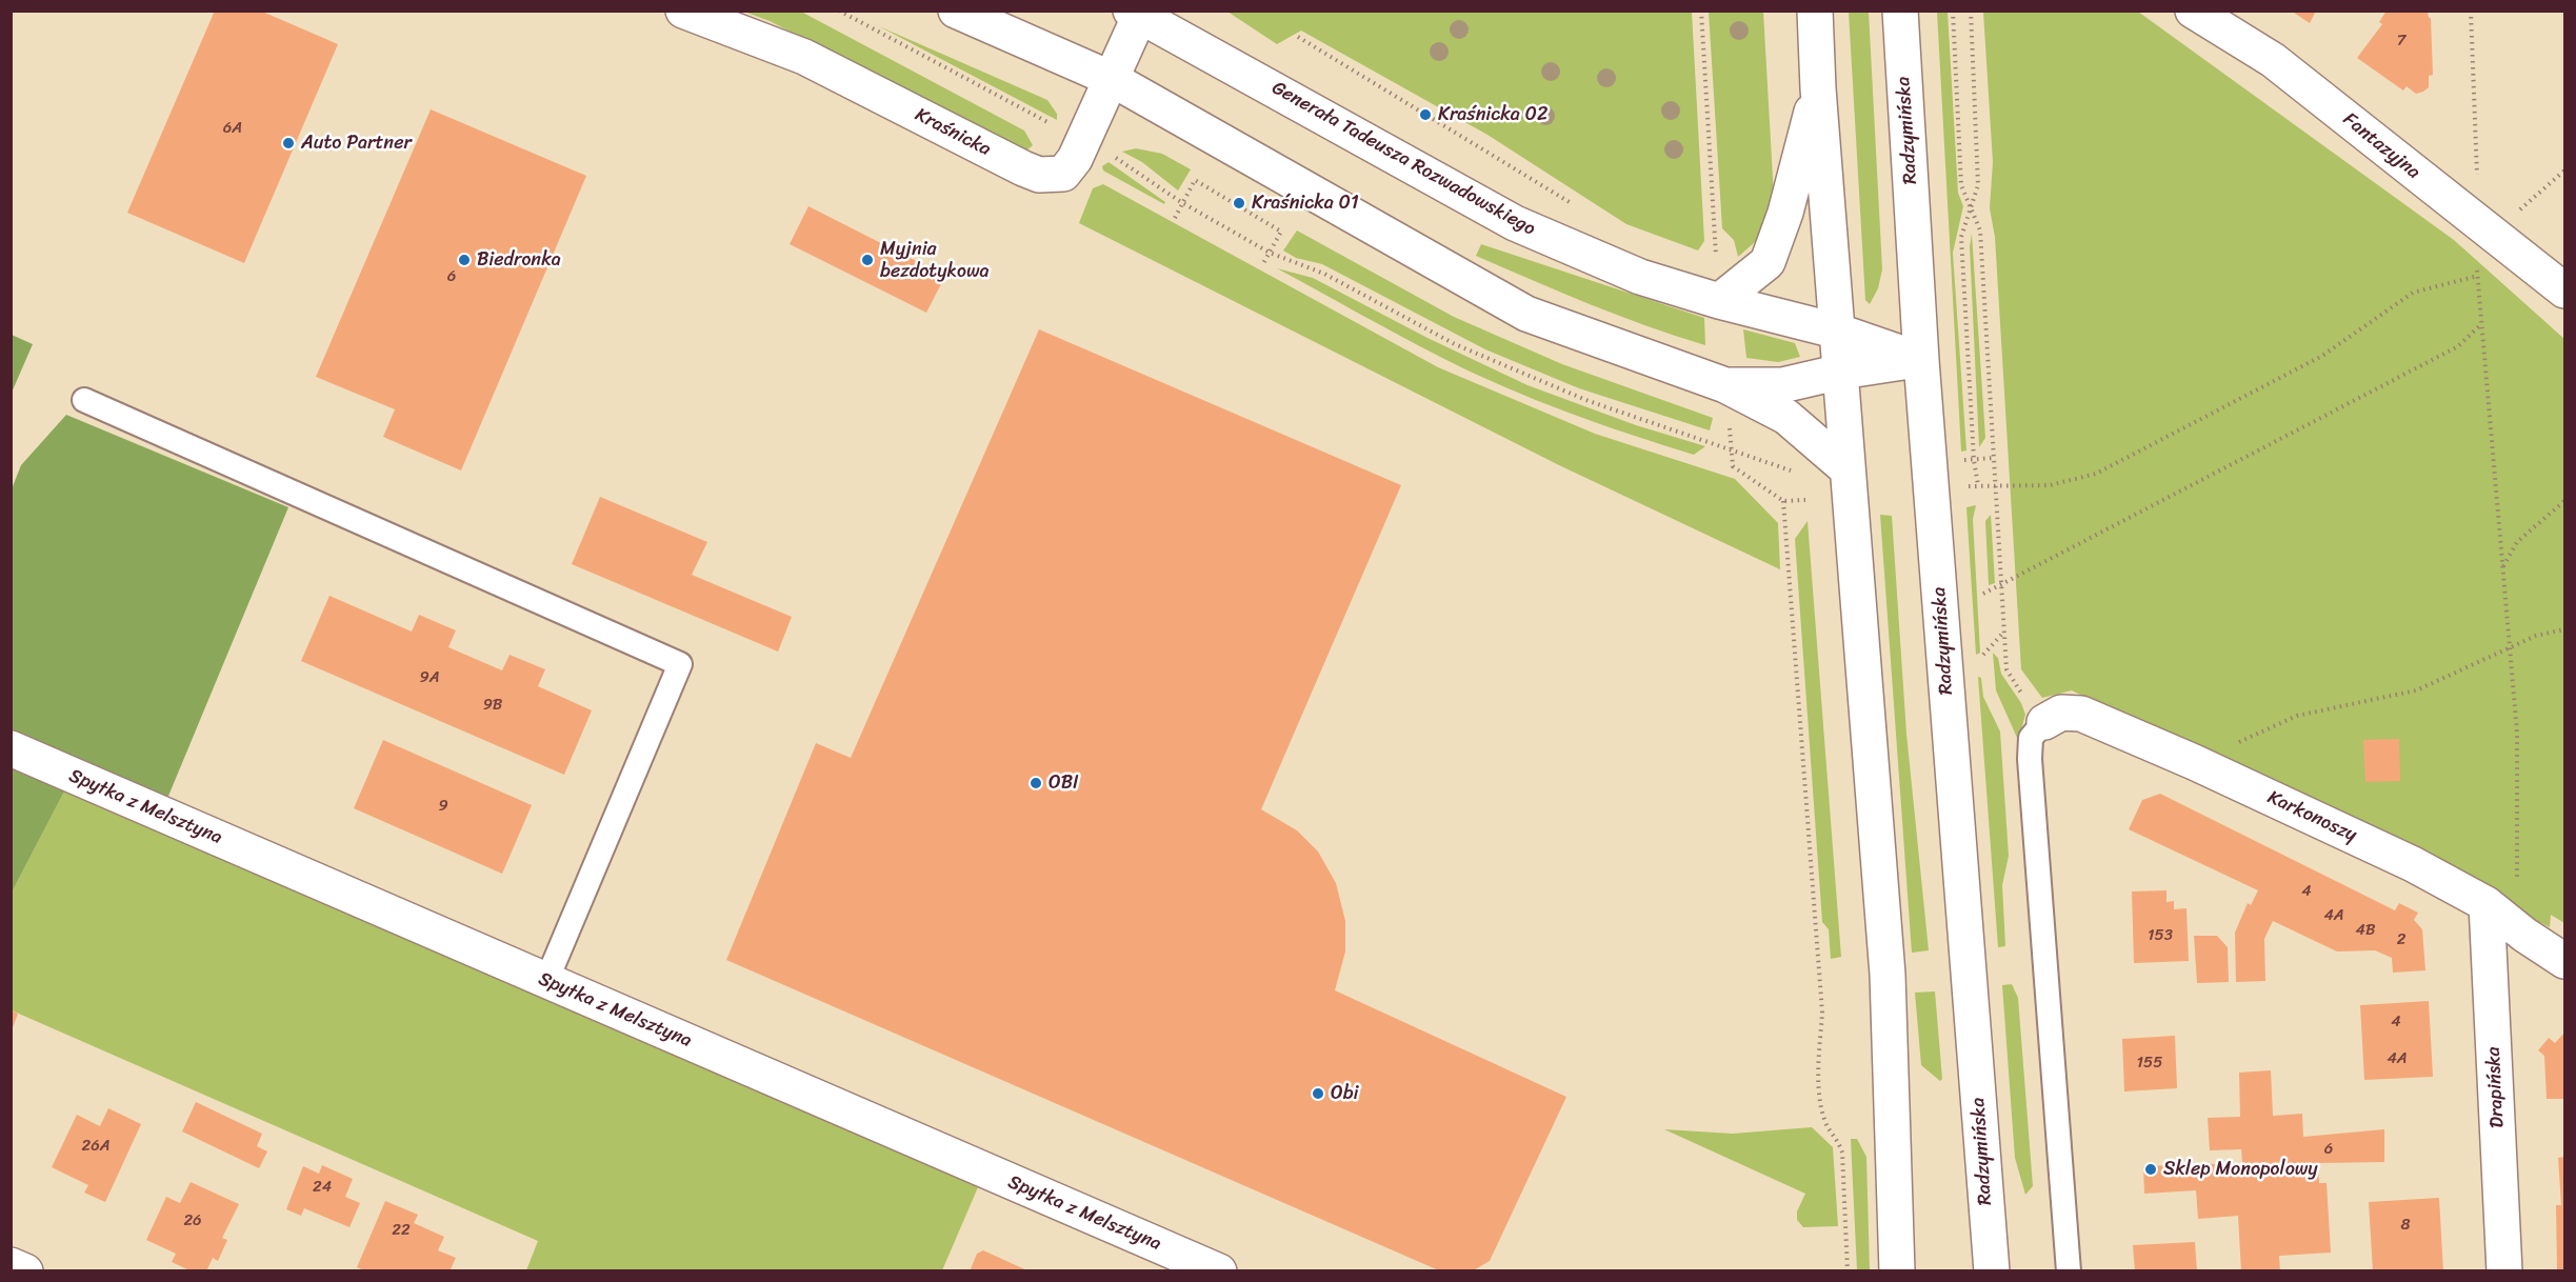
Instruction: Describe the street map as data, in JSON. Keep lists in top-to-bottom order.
{
  "streets": {
    "street": [
      "Radzymińska",
      "Kraśnicka",
      "Fantazyjna",
      "Generała Tadeusza Rozwadowskiego",
      "Spytka z Melsztyna",
      "Karkonoszy",
      "Drapińska"
    ]
  },
  "crossings": [
    ["Radzymińska", "Generała Tadeusza Rozwadowskiego"],
    ["Kraśnicka", "Generała Tadeusza Rozwadowskiego"],
    ["Karkonoszy", "Drapińska"]
  ],
  "places": [
    "Kraśnicka 02",
    "Auto Partner",
    "Kraśnicka 01",
    "Biedronka",
    "Myjnia bezdotykowa",
    "OBI",
    "Obi",
    "Sklep Monopolowy"
  ],
  "house_numbers": [
    "7",
    "6A",
    "6",
    "9A",
    "9B",
    "9",
    "4",
    "4A",
    "4B",
    "153",
    "2",
    "4",
    "4A",
    "155",
    "26A",
    "6",
    "24",
    "26",
    "8",
    "22"
  ]
}
